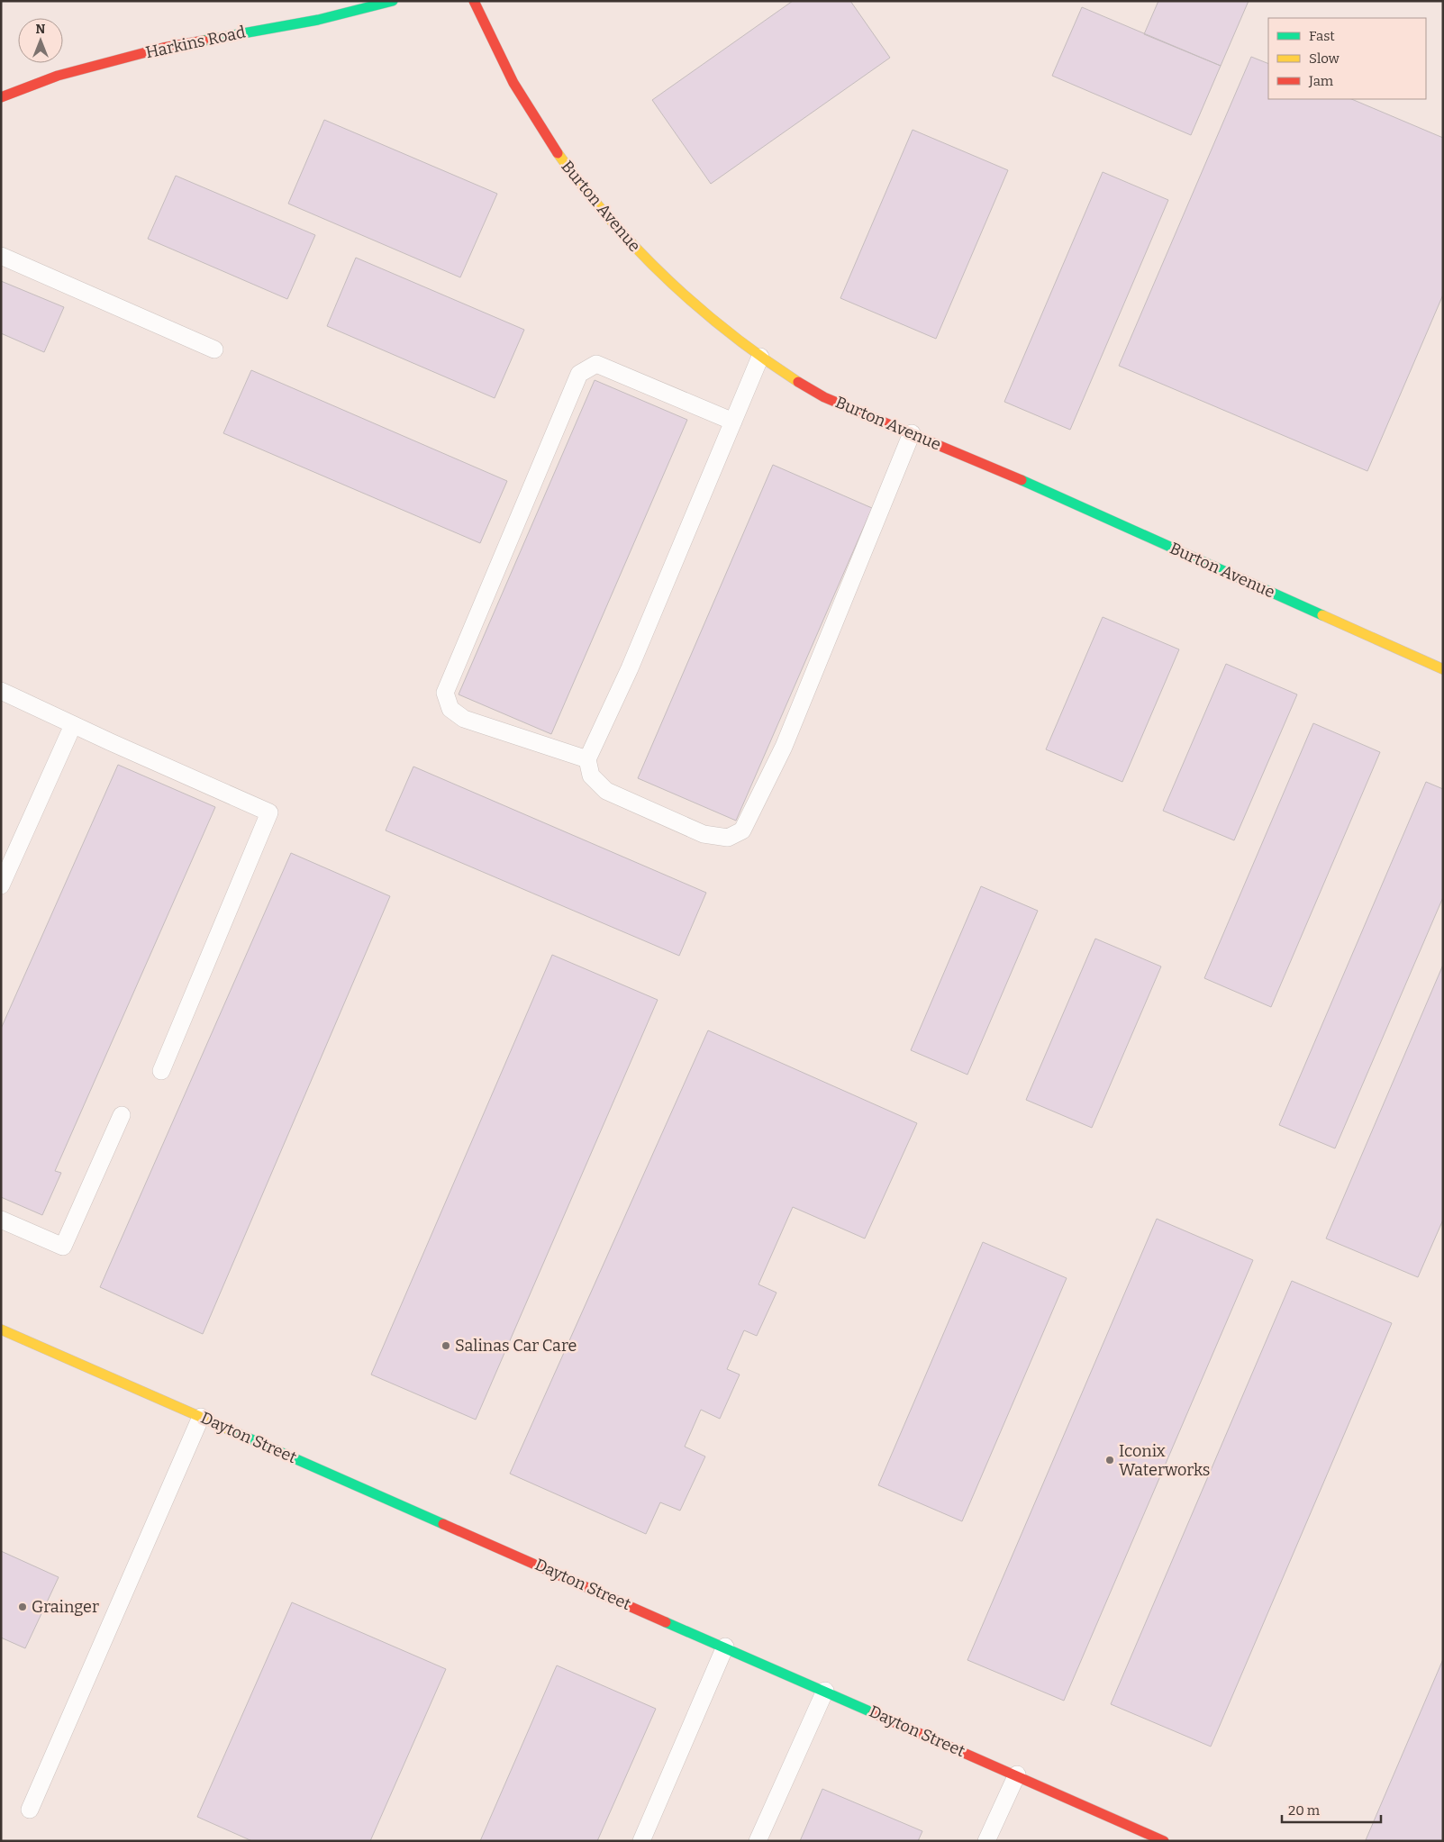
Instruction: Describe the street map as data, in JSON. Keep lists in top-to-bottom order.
{
  "streets": {
    "street": ["Harkins Road", "Burton Avenue", "Dayton Street"]
  },
  "places": ["Salinas Car Care", "Iconix Waterworks", "Grainger"],
  "legend": ["Fast", "Slow", "Jam"],
  "scale_bar": "20 m",
  "north": "top"
}
